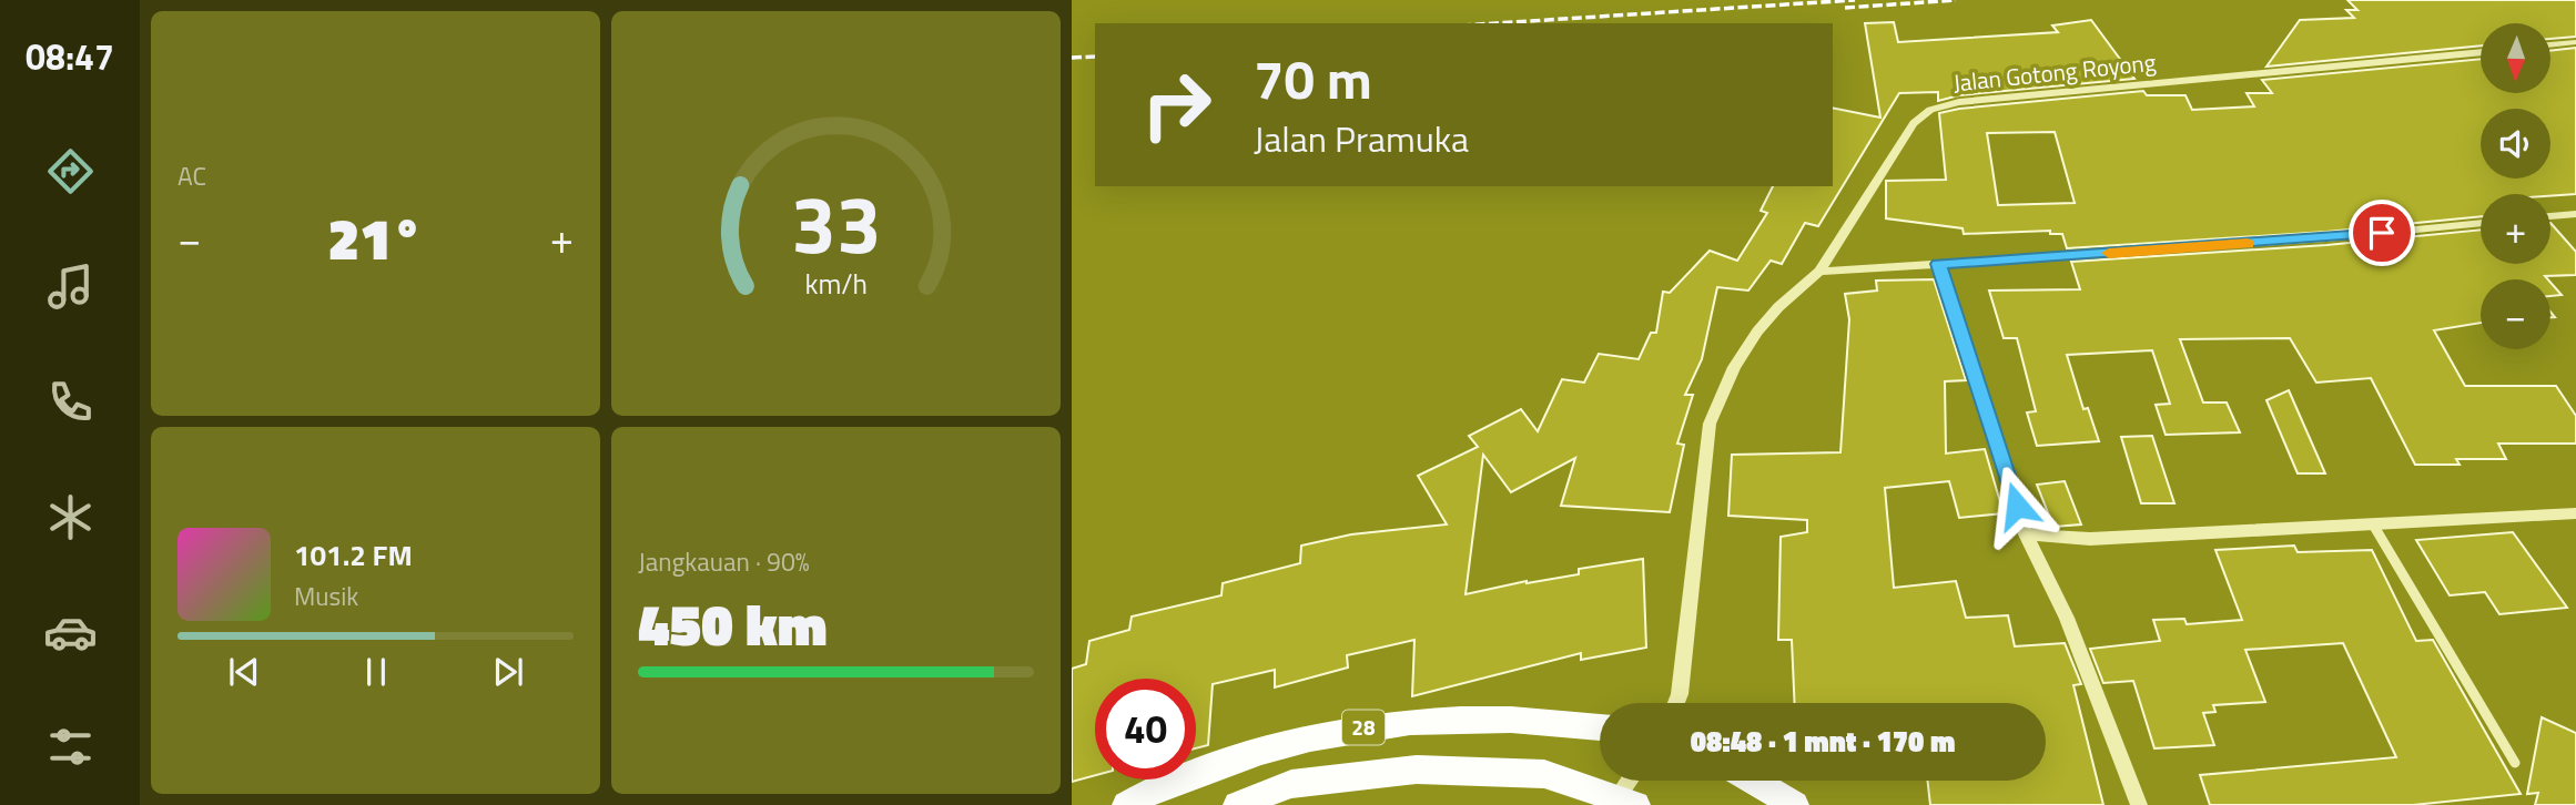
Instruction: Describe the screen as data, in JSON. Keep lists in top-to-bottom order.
{
  "streets": {
    "highway": ["28"],
    "street": ["Jalan Gotong Royong"]
  },
  "north": "bottom",
  "page": {
    "tabs": "08:47",
    "tile": [
      "AC",
      ["Jangkauan · 90%", "450 km"]
    ],
    "map_buttons": ["+", "−"],
    "turn": ["70 m", "Jalan Pramuka"],
    "heat": ["−", "21°", "+"],
    "song": ["101.2 FM", "Musik"],
    "limit": "40",
    "trip": "08:48 · 1 mnt · 170 m",
    "gauge": ["33", "km/h"]
  }
}
